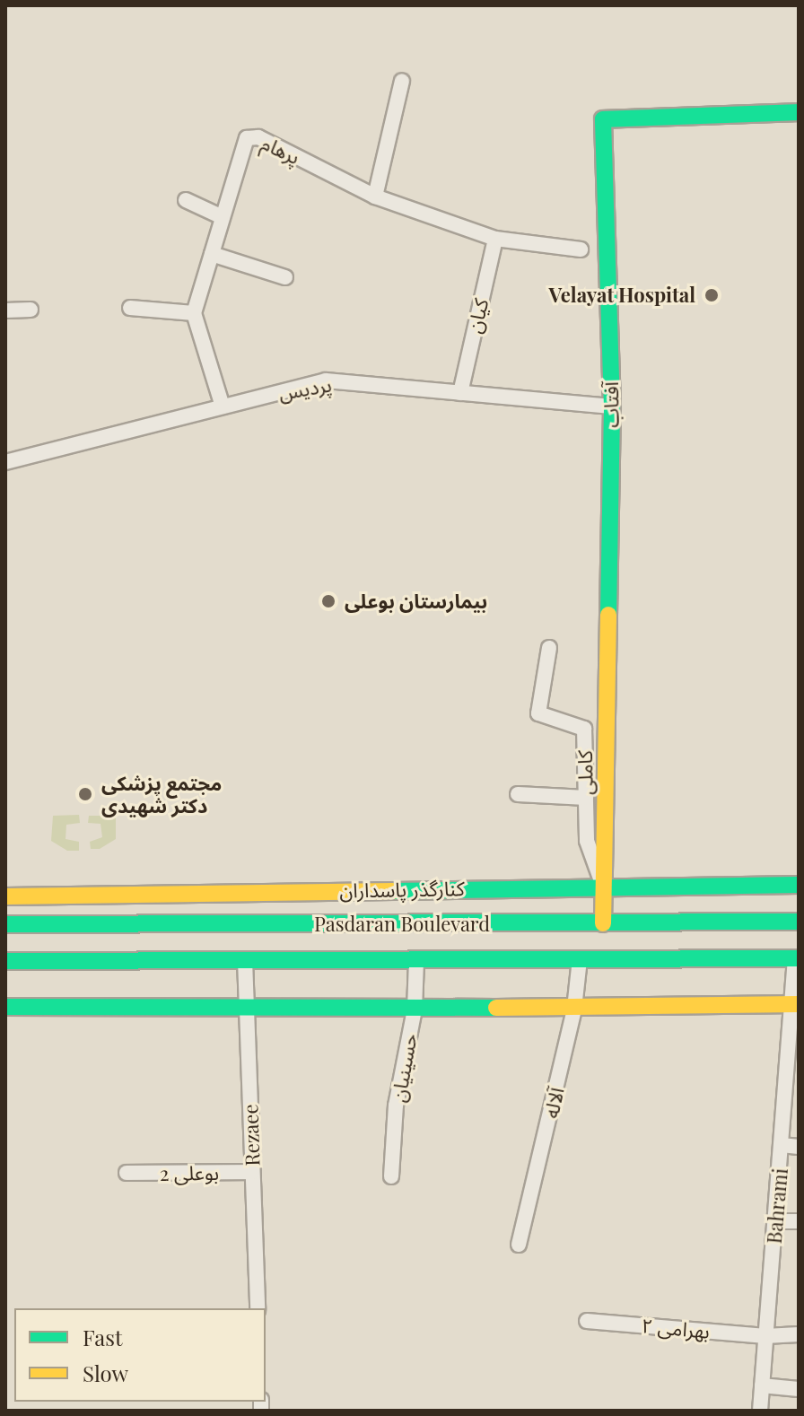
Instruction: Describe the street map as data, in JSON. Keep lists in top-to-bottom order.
{
  "streets": {
    "main road": ["آفتاب", "کنارگذر پاسداران", "Pasdaran Boulevard"],
    "street": [
      "پرهام",
      "کیان",
      "پردیس",
      "کاملی",
      "حسینیان",
      "آلاله",
      "Rezaee",
      "بوعلی 2",
      "Bahrami",
      "بهرامی ۲"
    ]
  },
  "crossings": [
    ["پرهام", "کیان"],
    ["کیان", "پردیس"],
    ["پردیس", "آفتاب"],
    ["آفتاب", "کاملی"],
    ["آفتاب", "کنارگذر پاسداران"],
    ["آفتاب", "Pasdaran Boulevard"],
    ["کاملی", "کنارگذر پاسداران"],
    ["Pasdaran Boulevard", "حسینیان"],
    ["Pasdaran Boulevard", "آلاله"],
    ["Pasdaran Boulevard", "Rezaee"],
    ["Pasdaran Boulevard", "Bahrami"],
    ["Rezaee", "بوعلی 2"],
    ["Bahrami", "بهرامی ۲"]
  ],
  "places": ["Velayat Hospital", "بیمارستان بوعلی", "مجتمع پزشکی دکتر شهیدی"],
  "legend": ["Fast", "Slow"]
}
